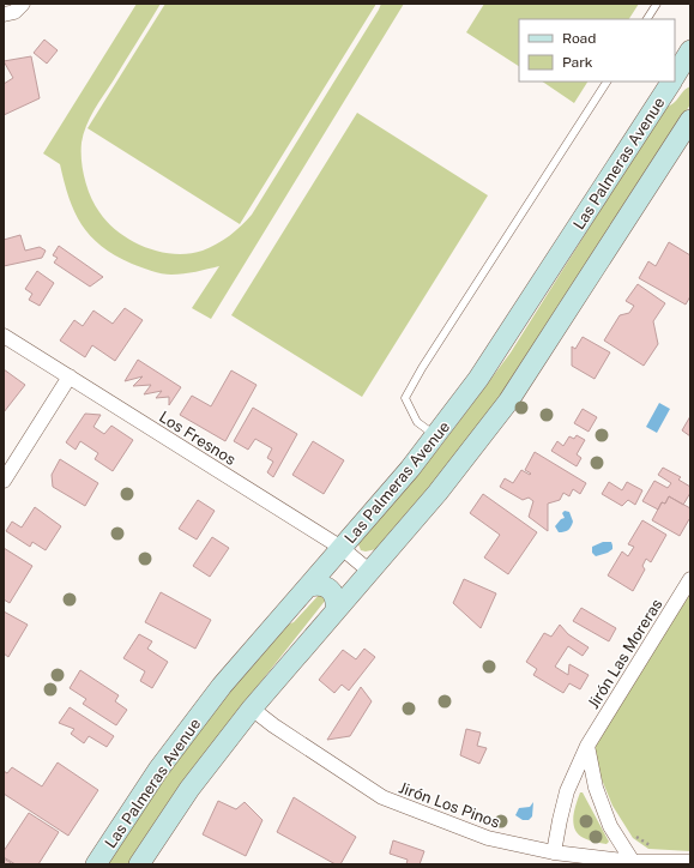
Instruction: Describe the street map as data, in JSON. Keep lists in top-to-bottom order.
{
  "streets": {
    "main road": ["Las Palmeras Avenue"],
    "street": ["Los Fresnos", "Jirón Las Moreras", "Jirón Los Pinos"]
  },
  "crossings": [
    ["Las Palmeras Avenue", "Los Fresnos"],
    ["Jirón Las Moreras", "Jirón Los Pinos"]
  ],
  "legend": ["Road", "Park"]
}
